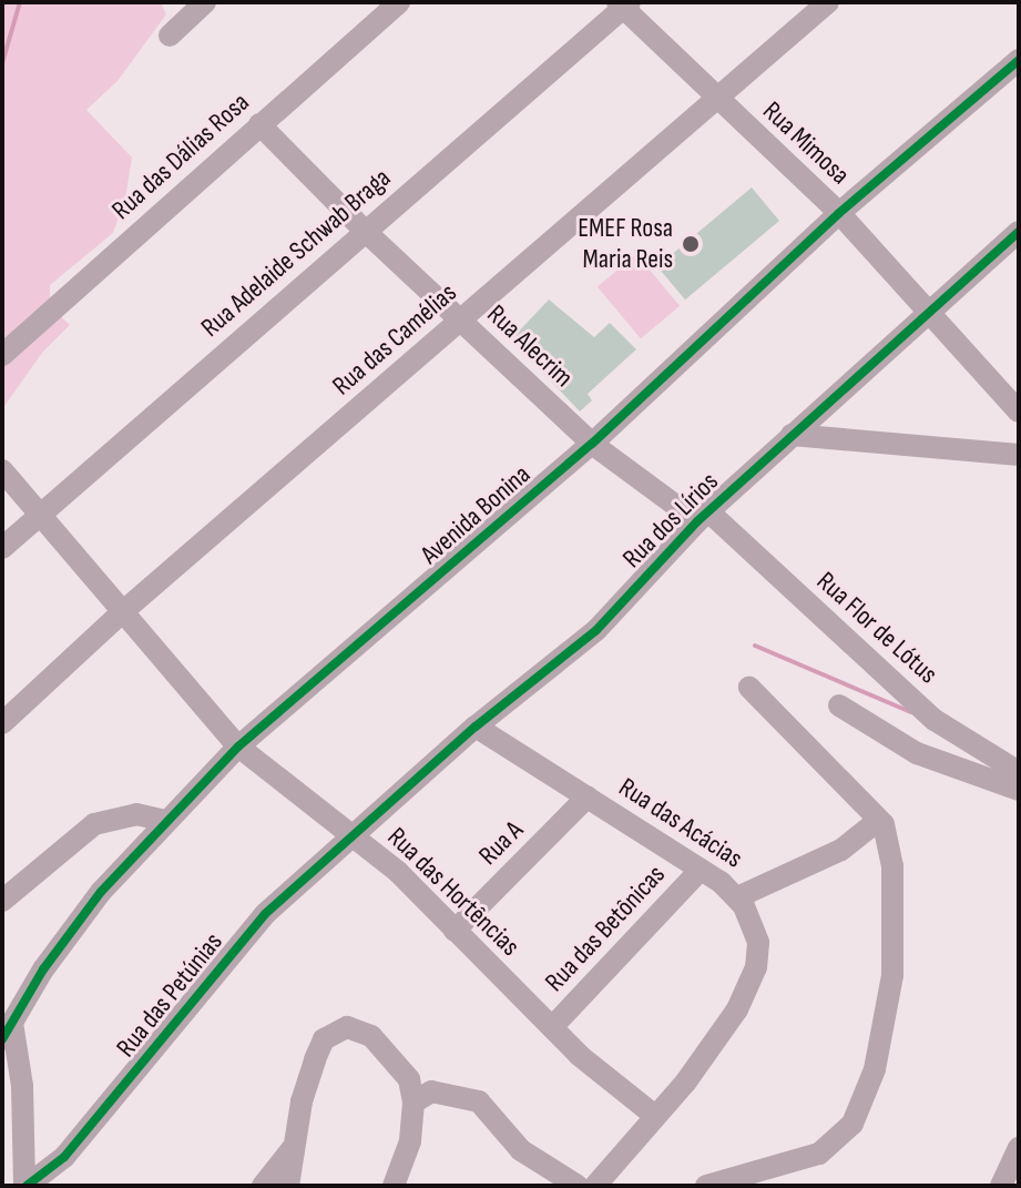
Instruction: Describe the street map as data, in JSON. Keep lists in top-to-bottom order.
{
  "streets": {
    "street": [
      "Rua Mimosa",
      "Rua das Dálias Rosa",
      "Rua Adelaide Schwab Braga",
      "Rua das Camélias",
      "Rua Alecrim",
      "Avenida Bonina",
      "Rua dos Lírios",
      "Rua Flor de Lótus",
      "Rua das Acácias",
      "Rua A",
      "Rua das Hortências",
      "Rua das Betônicas",
      "Rua das Petúnias"
    ]
  },
  "crossings": [
    ["Rua Mimosa", "Rua Adelaide Schwab Braga"],
    ["Rua Mimosa", "Rua das Camélias"],
    ["Rua Mimosa", "Avenida Bonina"],
    ["Rua Mimosa", "Rua dos Lírios"],
    ["Rua das Dálias Rosa", "Rua Alecrim"],
    ["Rua Adelaide Schwab Braga", "Rua Alecrim"],
    ["Rua Adelaide Schwab Braga", "Rua das Hortências"],
    ["Rua das Camélias", "Rua Alecrim"],
    ["Rua das Camélias", "Rua das Hortências"],
    ["Rua Alecrim", "Avenida Bonina"],
    ["Rua Alecrim", "Rua dos Lírios"],
    ["Rua Alecrim", "Rua Flor de Lótus"],
    ["Avenida Bonina", "Rua das Hortências"],
    ["Rua dos Lírios", "Rua Flor de Lótus"],
    ["Rua dos Lírios", "Rua das Acácias"],
    ["Rua dos Lírios", "Rua das Hortências"],
    ["Rua dos Lírios", "Rua das Petúnias"],
    ["Rua das Acácias", "Rua A"],
    ["Rua das Acácias", "Rua das Hortências"],
    ["Rua das Acácias", "Rua das Betônicas"],
    ["Rua A", "Rua das Hortências"],
    ["Rua das Hortências", "Rua das Betônicas"],
    ["Rua das Hortências", "Rua das Petúnias"]
  ],
  "places": ["EMEF Rosa Maria Reis"]
}
